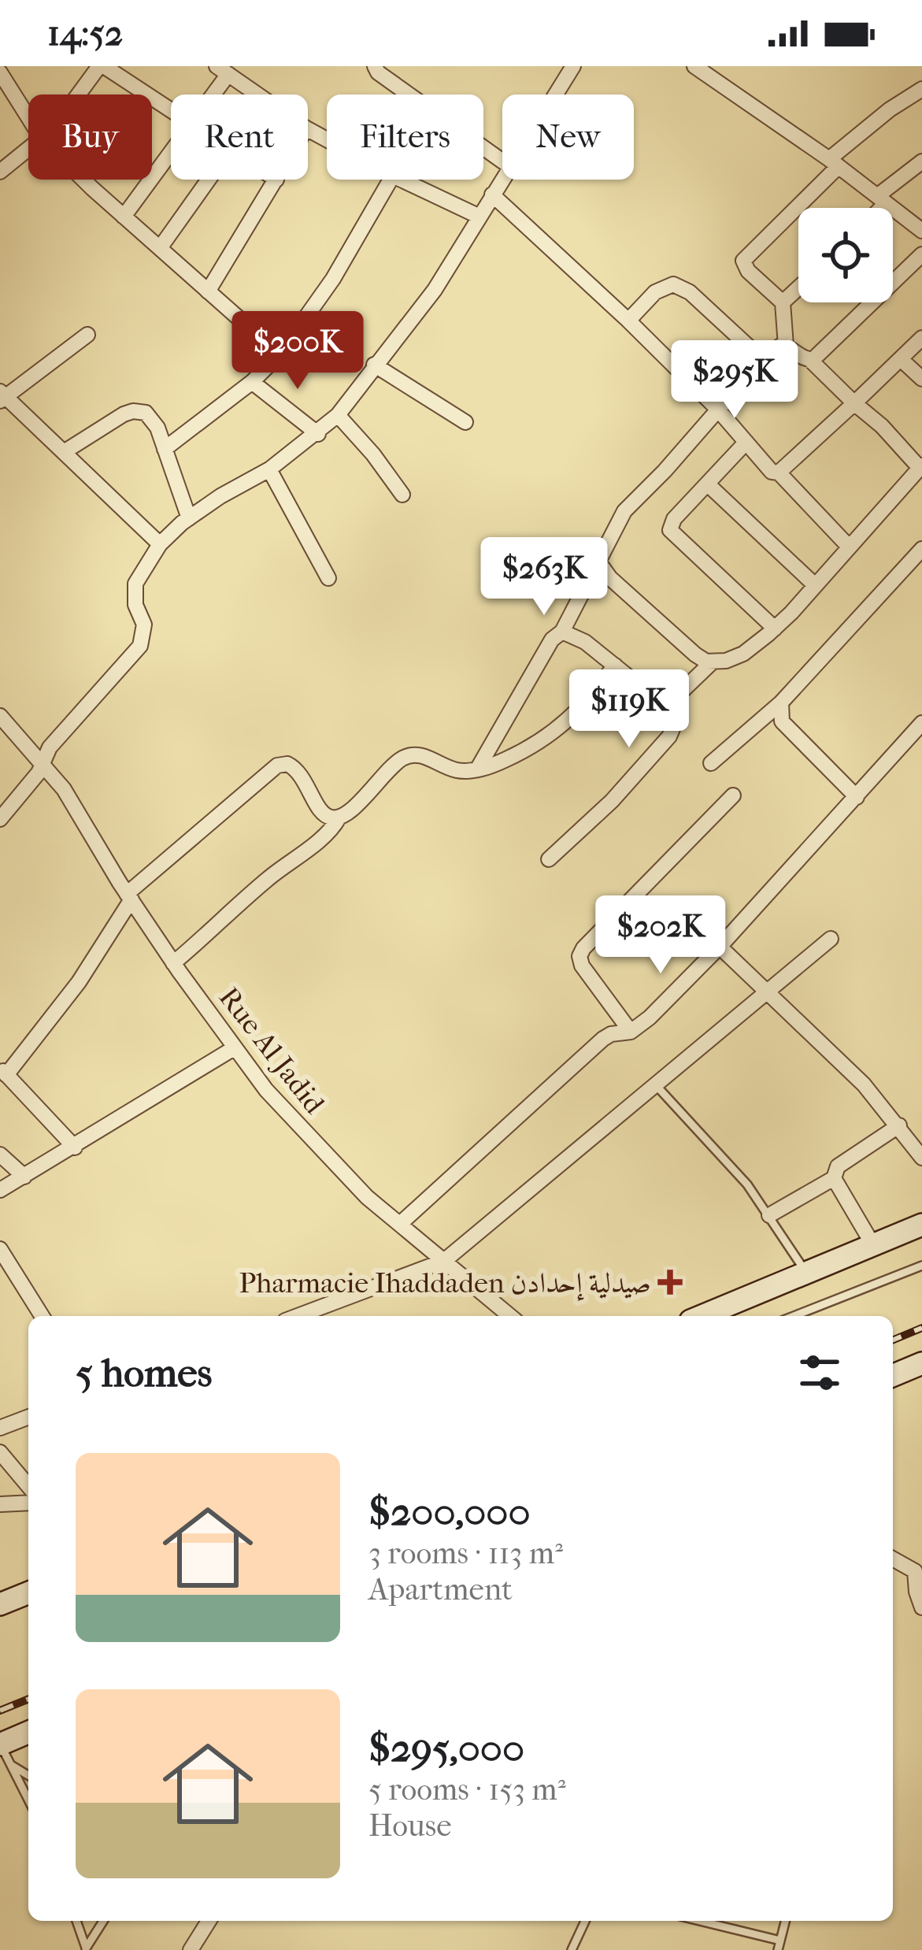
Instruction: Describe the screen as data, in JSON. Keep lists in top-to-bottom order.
{
  "streets": {
    "street": ["Rue Al Jadid"]
  },
  "places": {
    "health": ["Pharmacie Ihaddaden صيدلية إحدادن"]
  },
  "page": {
    "status": "14:52",
    "chip": [
      "Buy",
      "Rent",
      "Filters",
      "New"
    ],
    "price": [
      "$200K",
      "$295K",
      "$263K",
      "$119K",
      "$202K"
    ],
    "heading": "5 homes",
    "list": [
      {
        "name": "$200,000",
        "note": "3 rooms · 113 m² · Apartment"
      },
      {
        "name": "$295,000",
        "note": "5 rooms · 153 m² · House"
      }
    ]
  }
}
